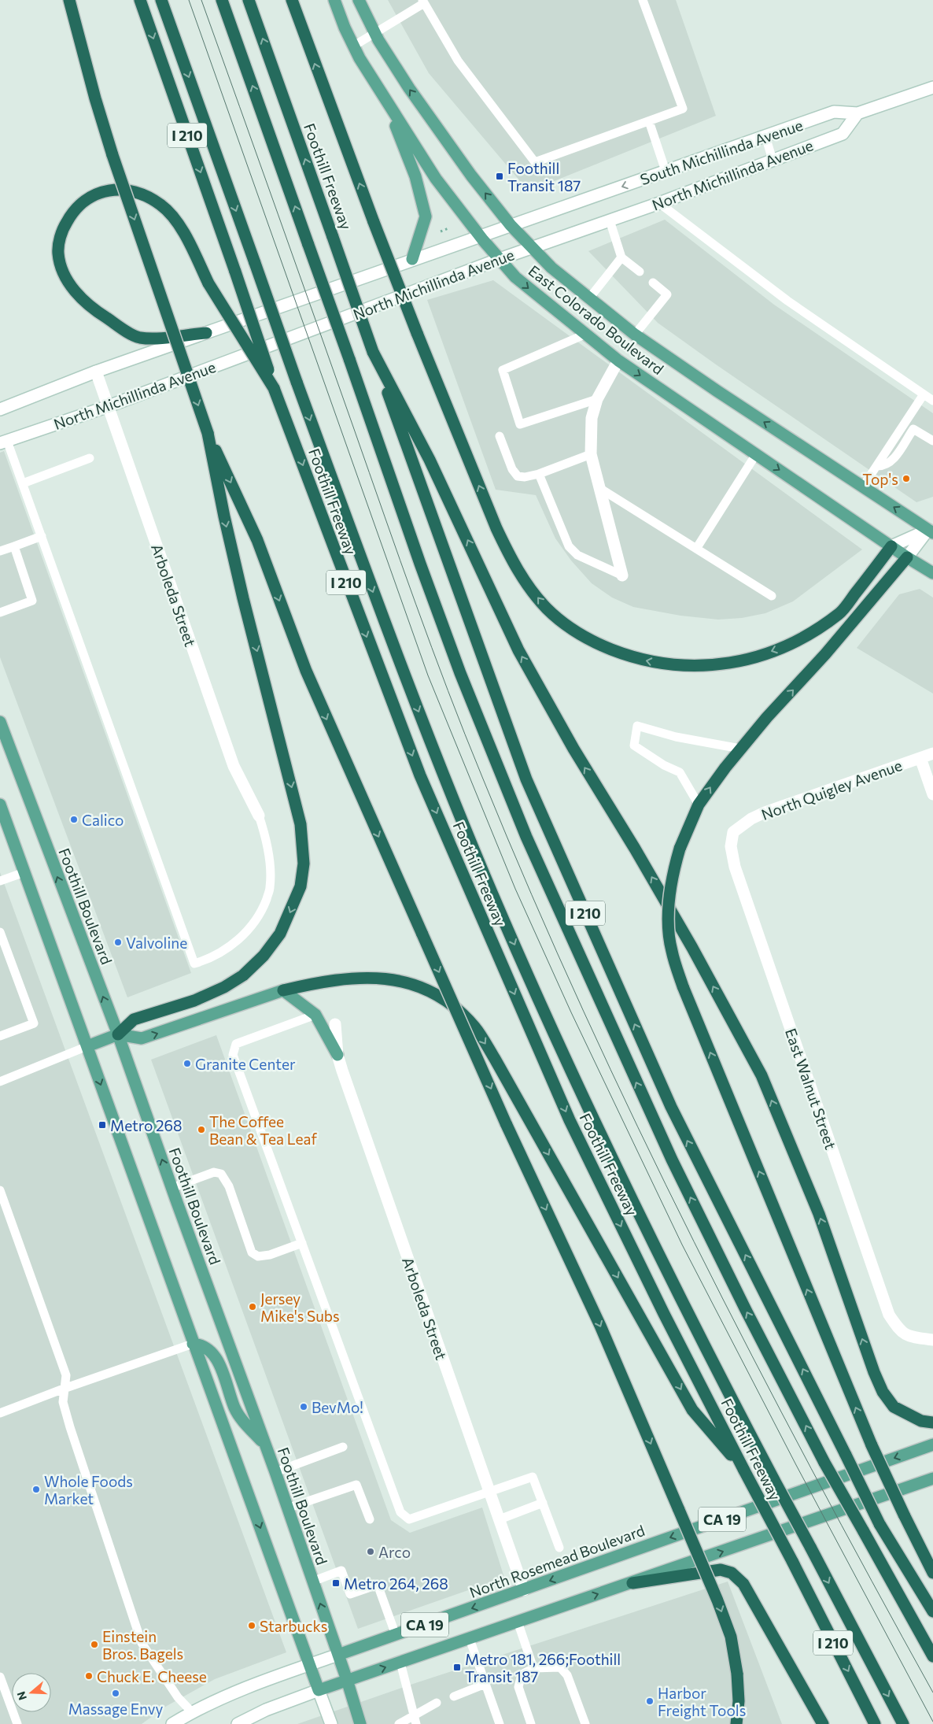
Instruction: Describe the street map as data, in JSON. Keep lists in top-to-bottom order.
{
  "streets": {
    "highway": ["I 210", "Foothill Freeway"],
    "main road": [
      "South Michillinda Avenue",
      "North Michillinda Avenue",
      "East Colorado Boulevard",
      "Arboleda Street",
      "North Quigley Avenue",
      "Foothill Boulevard",
      "East Walnut Street",
      "CA 19",
      "North Rosemead Boulevard"
    ]
  },
  "crossings": [
    ["South Michillinda Avenue", "North Michillinda Avenue"],
    ["South Michillinda Avenue", "East Colorado Boulevard"],
    ["North Michillinda Avenue", "East Colorado Boulevard"],
    ["North Michillinda Avenue", "Arboleda Street"],
    ["Arboleda Street", "North Rosemead Boulevard"],
    ["North Quigley Avenue", "East Walnut Street"],
    ["Foothill Boulevard", "CA 19"],
    ["Foothill Boulevard", "North Rosemead Boulevard"]
  ],
  "one_way": ["South Michillinda Avenue"],
  "places": {
    "transit": [
      "Foothill Transit 187",
      "Metro 268",
      "Metro 264, 268",
      "Metro 181, 266;Foothill Transit 187"
    ],
    "other": [
      "Top's",
      "Calico",
      "Valvoline",
      "Granite Center",
      "The Coffee Bean & Tea Leaf",
      "Jersey Mike's Subs",
      "BevMo!",
      "Whole Foods Market",
      "Arco",
      "Starbucks",
      "Einstein Bros. Bagels",
      "Chuck E. Cheese",
      "Massage Envy",
      "Harbor Freight Tools"
    ]
  },
  "north": "left"
}
